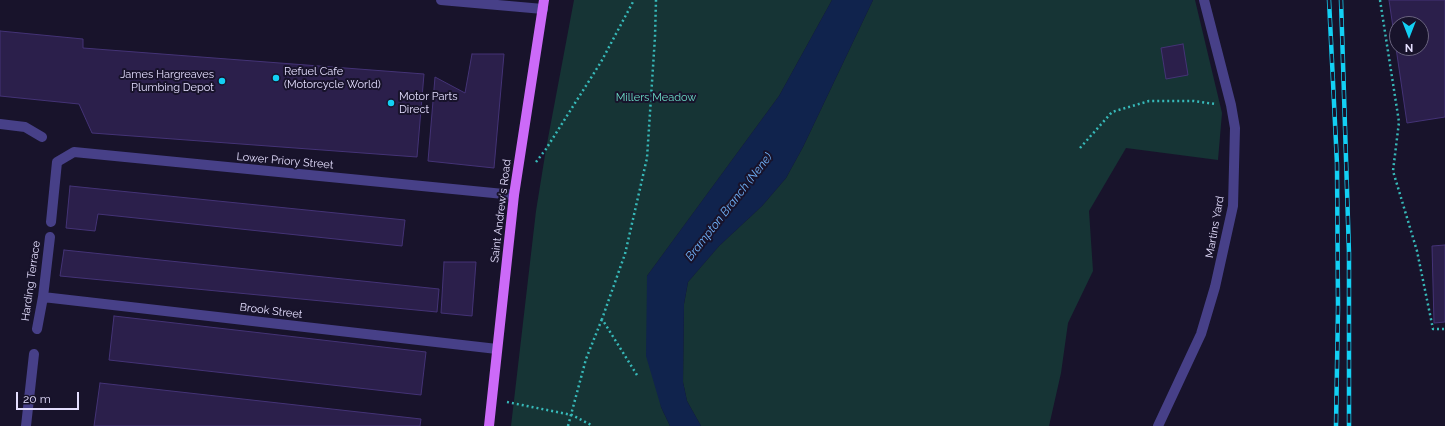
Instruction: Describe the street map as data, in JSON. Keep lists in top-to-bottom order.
{
  "streets": {
    "main road": ["Saint Andrew's Road"],
    "street": [
      "Lower Priory Street",
      "Martins Yard",
      "Harding Terrace",
      "Brook Street"
    ]
  },
  "crossings": [
    ["Lower Priory Street", "Saint Andrew's Road"],
    ["Saint Andrew's Road", "Brook Street"],
    ["Harding Terrace", "Brook Street"]
  ],
  "water": ["Brampton Branch (Nene)"],
  "parks": ["Millers Meadow"],
  "places": ["Refuel Cafe (Motorcycle World)", "James Hargreaves Plumbing Depot", "Motor Parts Direct"],
  "scale_bar": "20 m",
  "north": "bottom"
}
